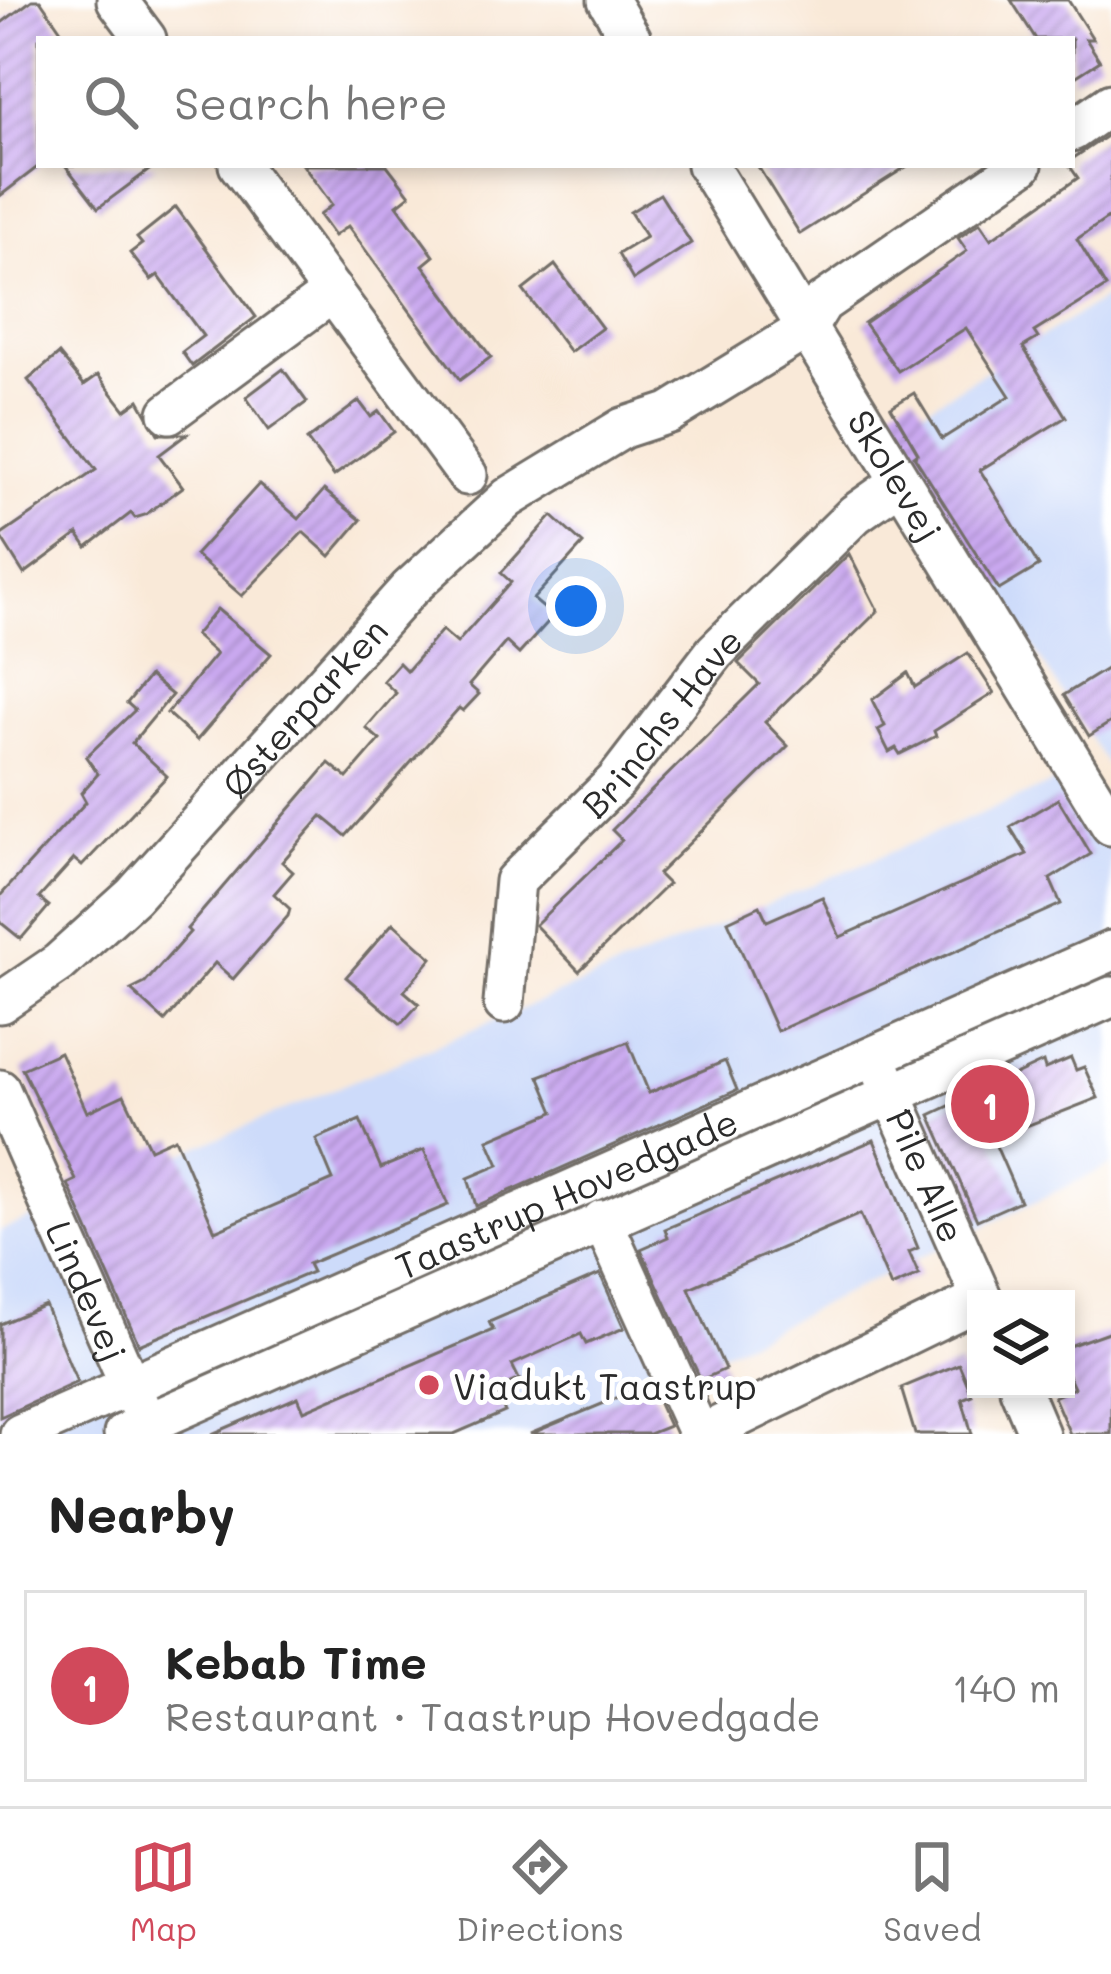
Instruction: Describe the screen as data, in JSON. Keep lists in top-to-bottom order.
{
  "streets": {
    "street": [
      "Skolevej",
      "Østerparken",
      "Brinchs Have",
      "Pile Alle",
      "Taastrup Hovedgade",
      "Lindevej"
    ]
  },
  "crossings": [
    ["Skolevej", "Østerparken"],
    ["Skolevej", "Brinchs Have"],
    ["Pile Alle", "Taastrup Hovedgade"],
    ["Taastrup Hovedgade", "Lindevej"]
  ],
  "places": ["Viadukt Taastrup"],
  "page": {
    "search": "Search here",
    "pins": "1",
    "heading": "Nearby",
    "list": [
      {
        "mark": "1",
        "name": "Kebab Time",
        "note": "Restaurant · Taastrup Hovedgade",
        "value": "140 m"
      }
    ],
    "nav": ["Map", "Directions", "Saved"]
  }
}
